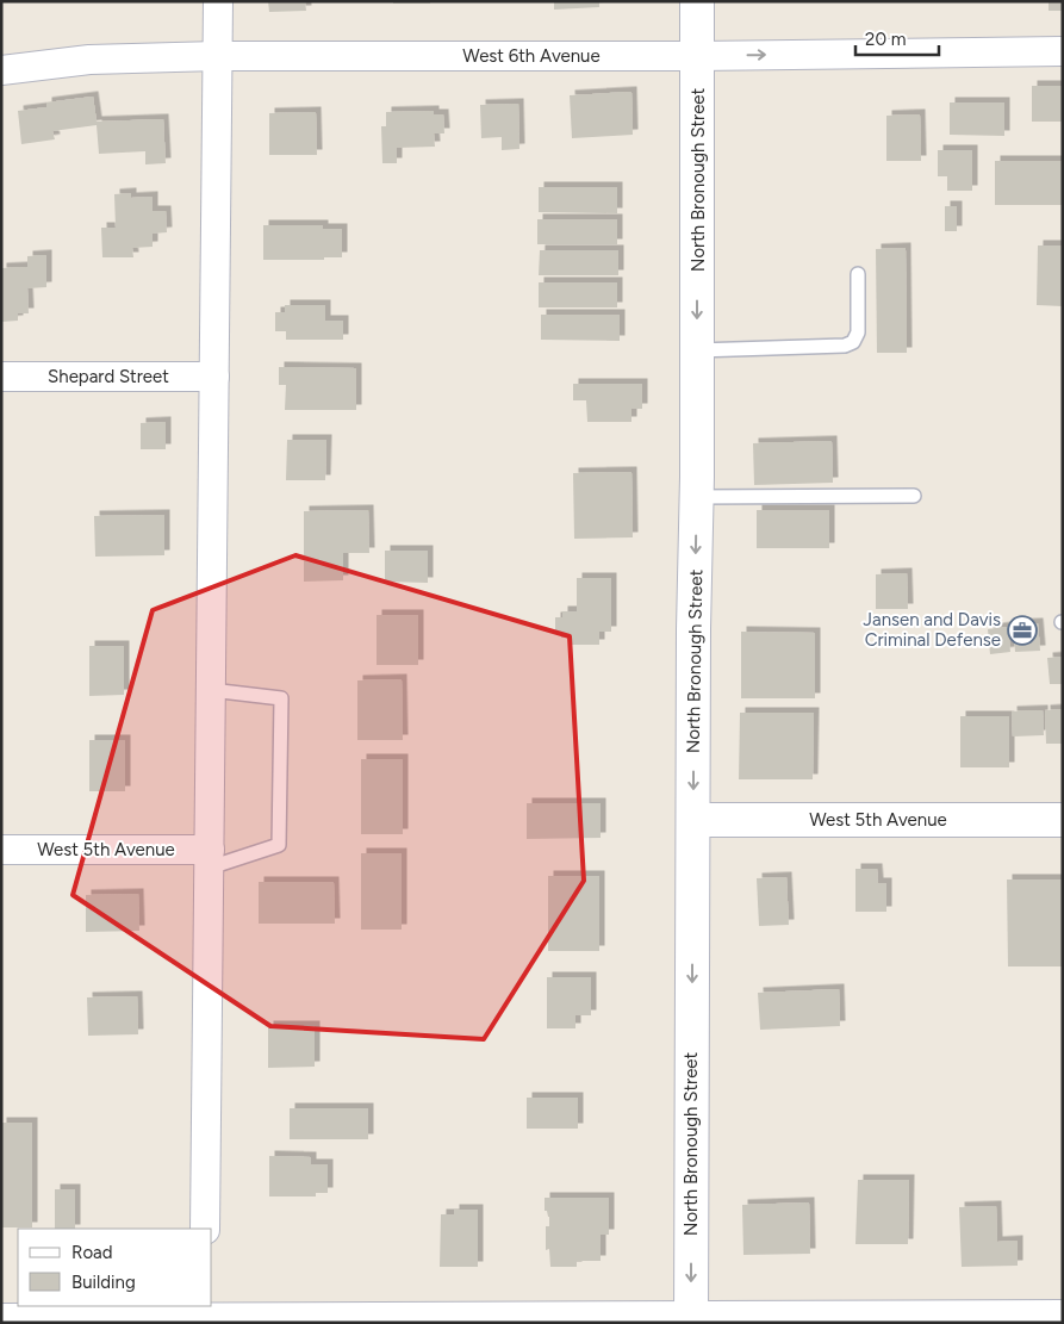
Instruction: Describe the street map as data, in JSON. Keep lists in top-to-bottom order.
{
  "streets": {
    "street": [
      "West 6th Avenue",
      "North Bronough Street",
      "Shepard Street",
      "West 5th Avenue"
    ]
  },
  "crossings": [
    ["West 6th Avenue", "North Bronough Street"],
    ["North Bronough Street", "West 5th Avenue"]
  ],
  "one_way": ["North Bronough Street"],
  "places": {
    "office": ["Jansen and Davis Criminal Defense"]
  },
  "legend": ["Road", "Building"],
  "scale_bar": "20 m"
}
